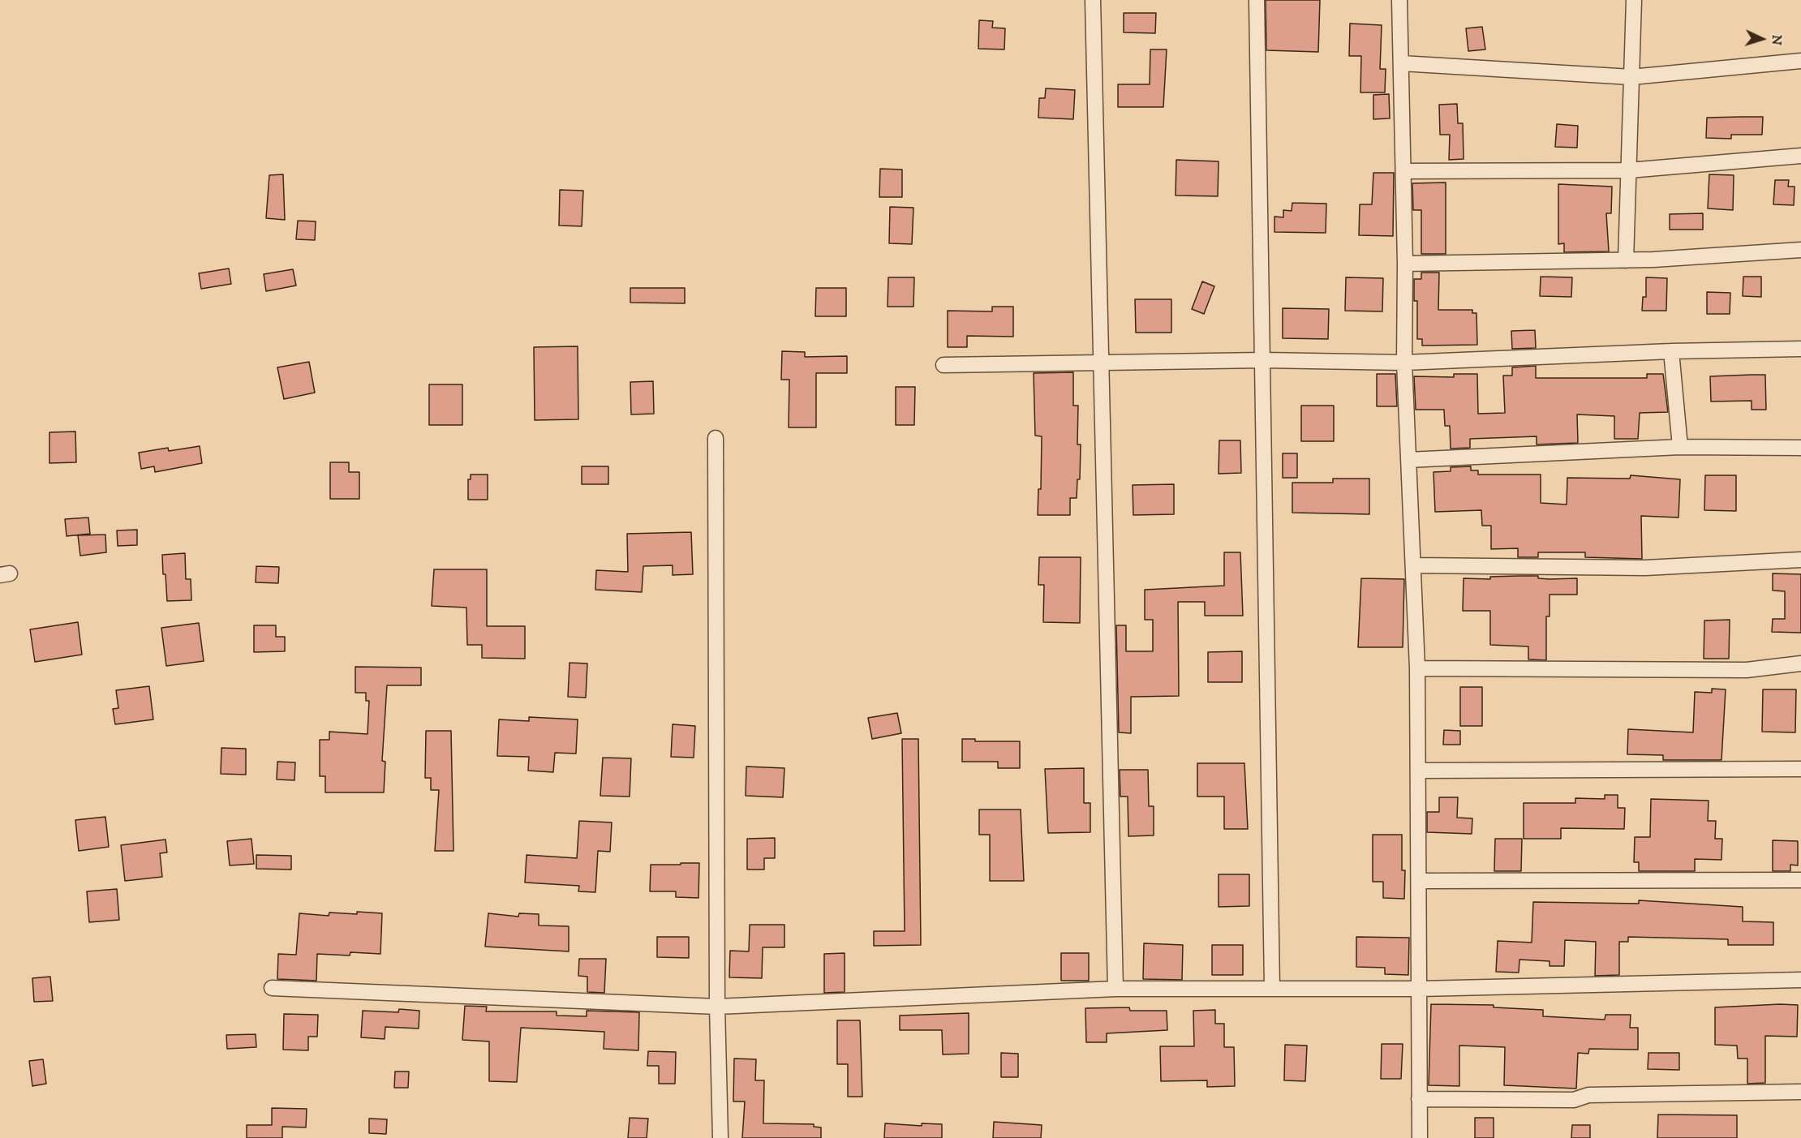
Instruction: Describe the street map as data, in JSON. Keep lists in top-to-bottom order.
{
  "north": "right"
}
